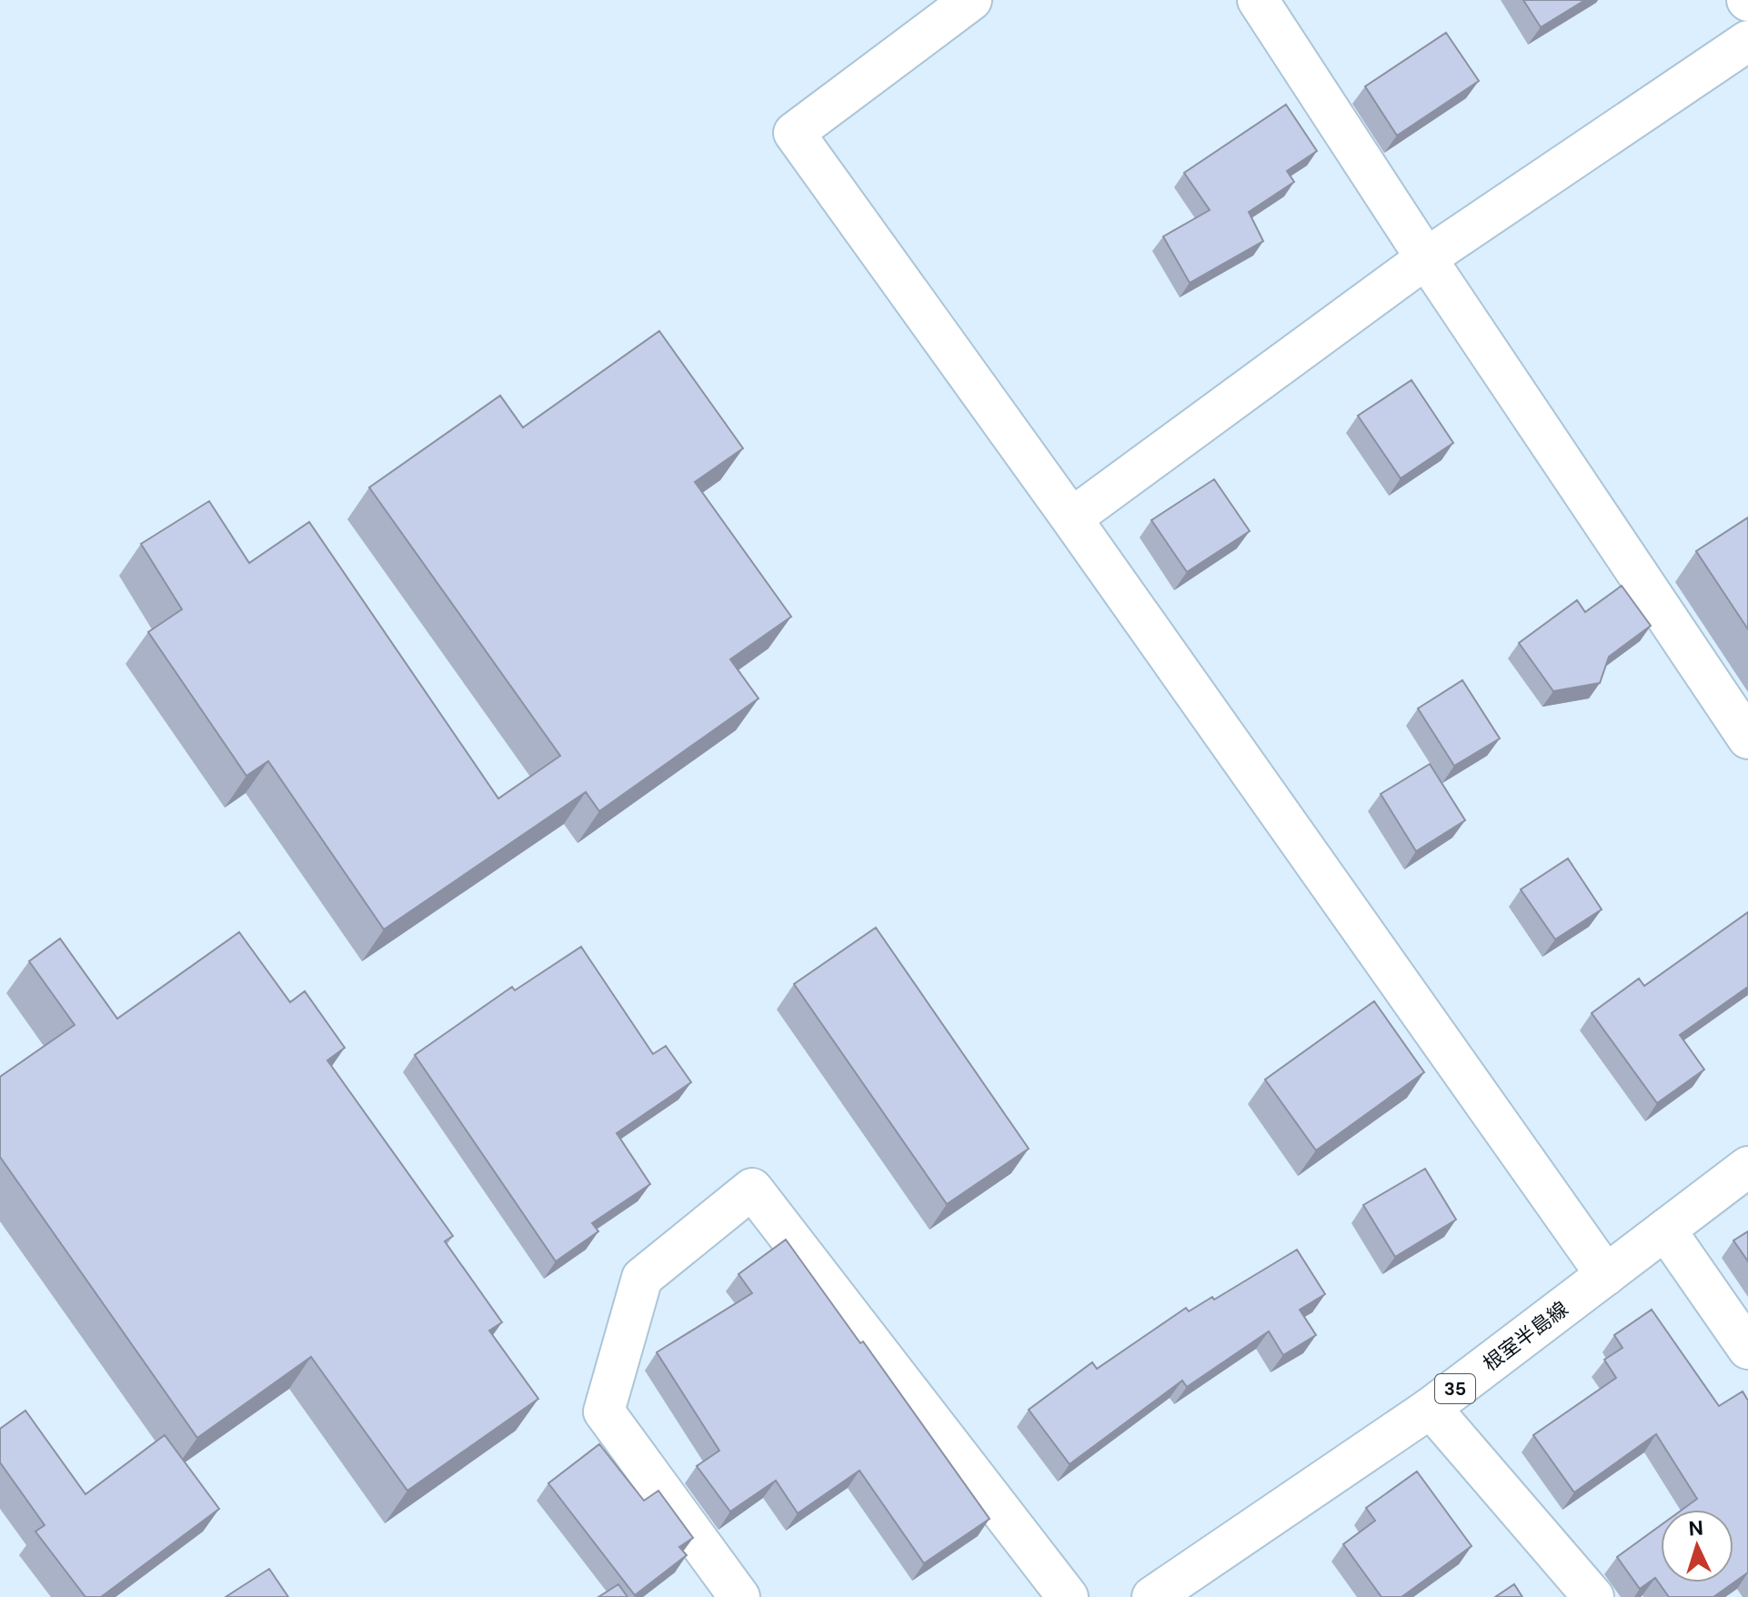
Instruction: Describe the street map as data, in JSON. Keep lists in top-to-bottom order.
{
  "streets": {
    "street": ["根室半島線", "35"]
  },
  "north": "top"
}
